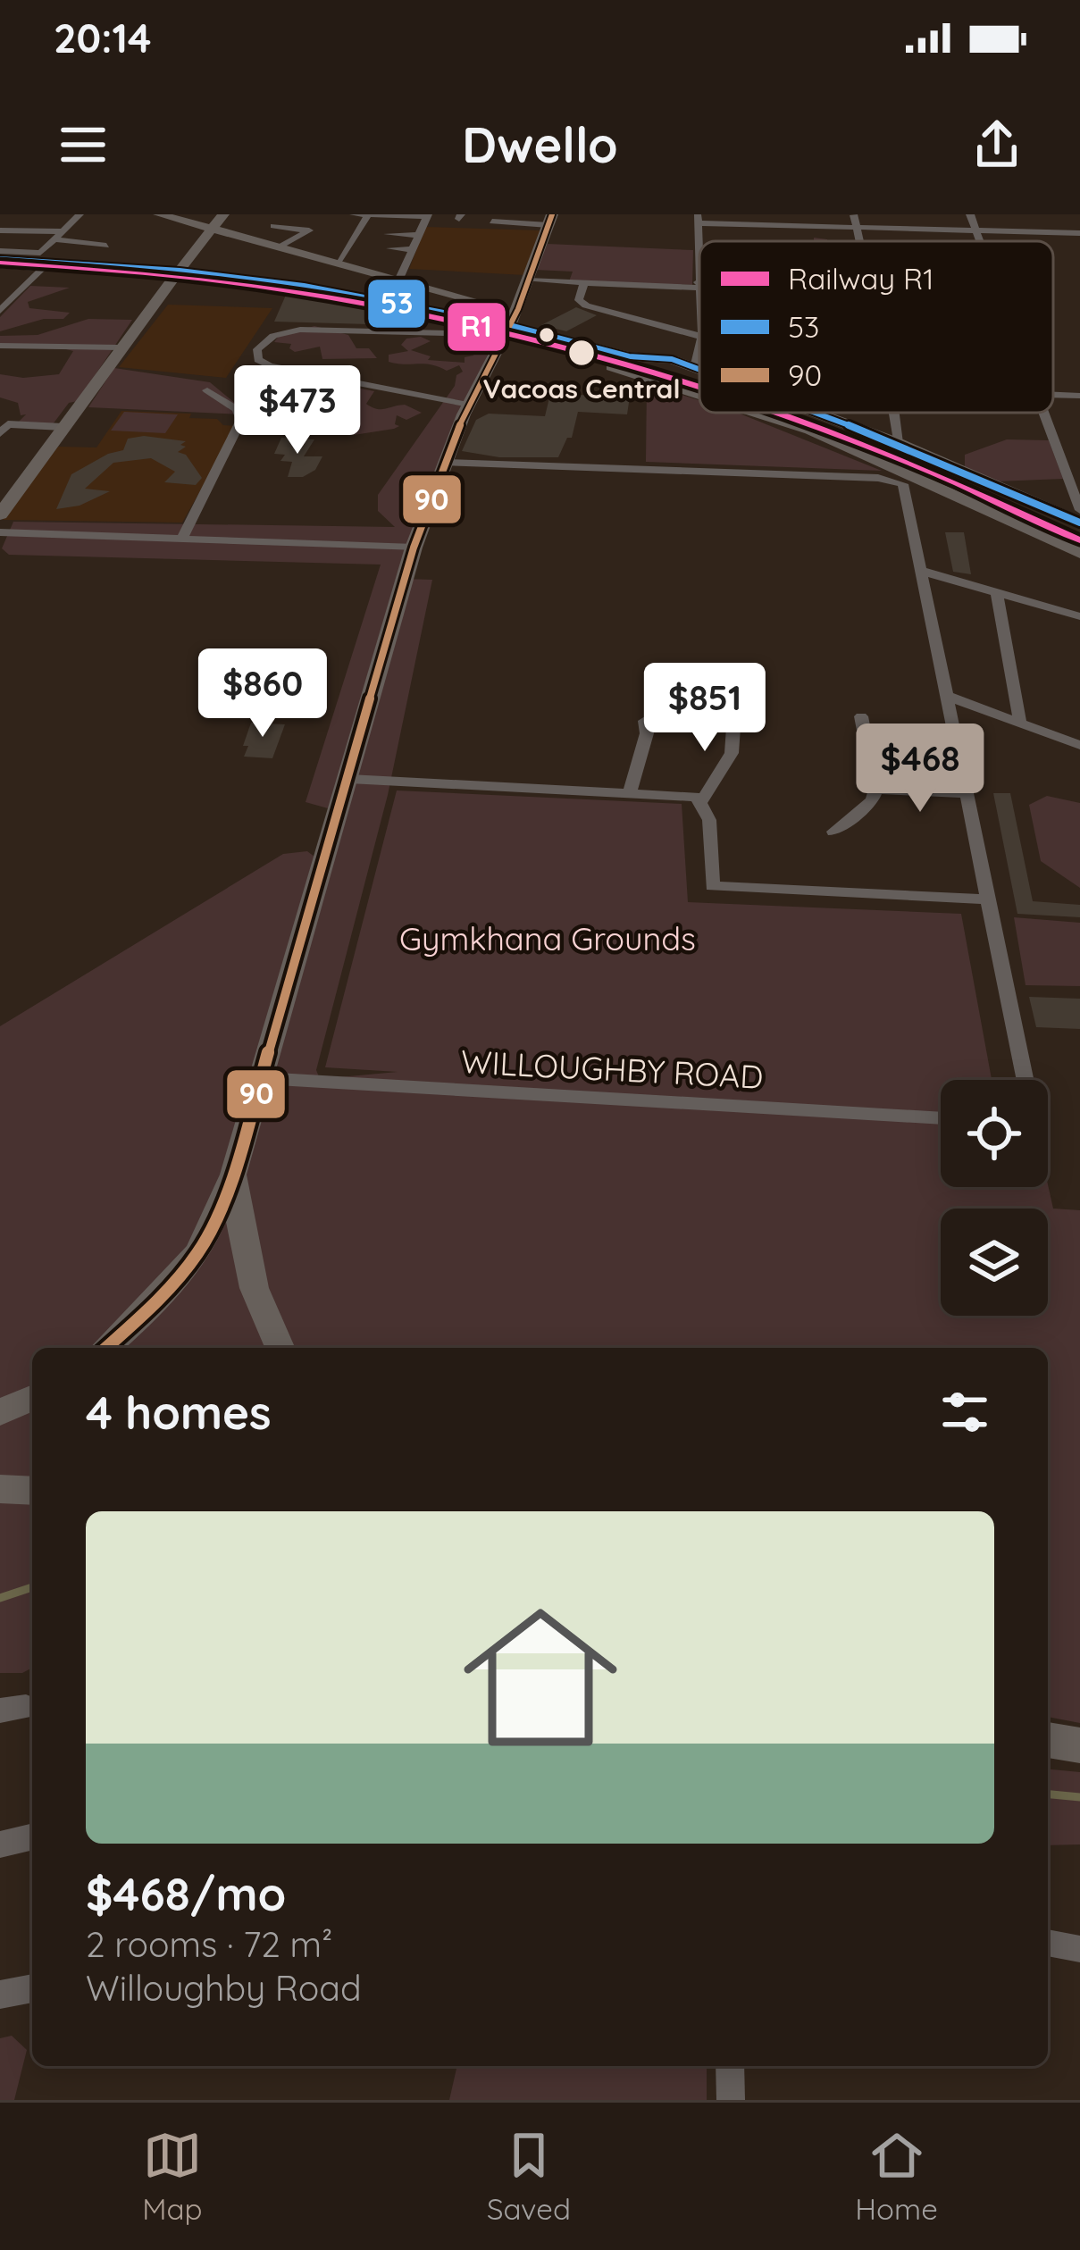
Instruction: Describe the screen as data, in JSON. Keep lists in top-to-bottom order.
{
  "streets": {
    "street": ["WILLOUGHBY ROAD"]
  },
  "parks": ["Gymkhana Grounds"],
  "places": ["Vacoas Central"],
  "lines": ["transit line 90", "transit line 53", "rail line R1"],
  "legend": ["Railway R1", "53", "90"],
  "page": {
    "status": "20:14",
    "header": "Dwello",
    "price": [
      "$473",
      "$860",
      "$851",
      "$468"
    ],
    "heading": "4 homes",
    "list": [
      {
        "name": "$468/mo",
        "note": "2 rooms · 72 m² · Willoughby Road"
      }
    ],
    "tabs": ["Map", "Saved", "Home"]
  }
}
